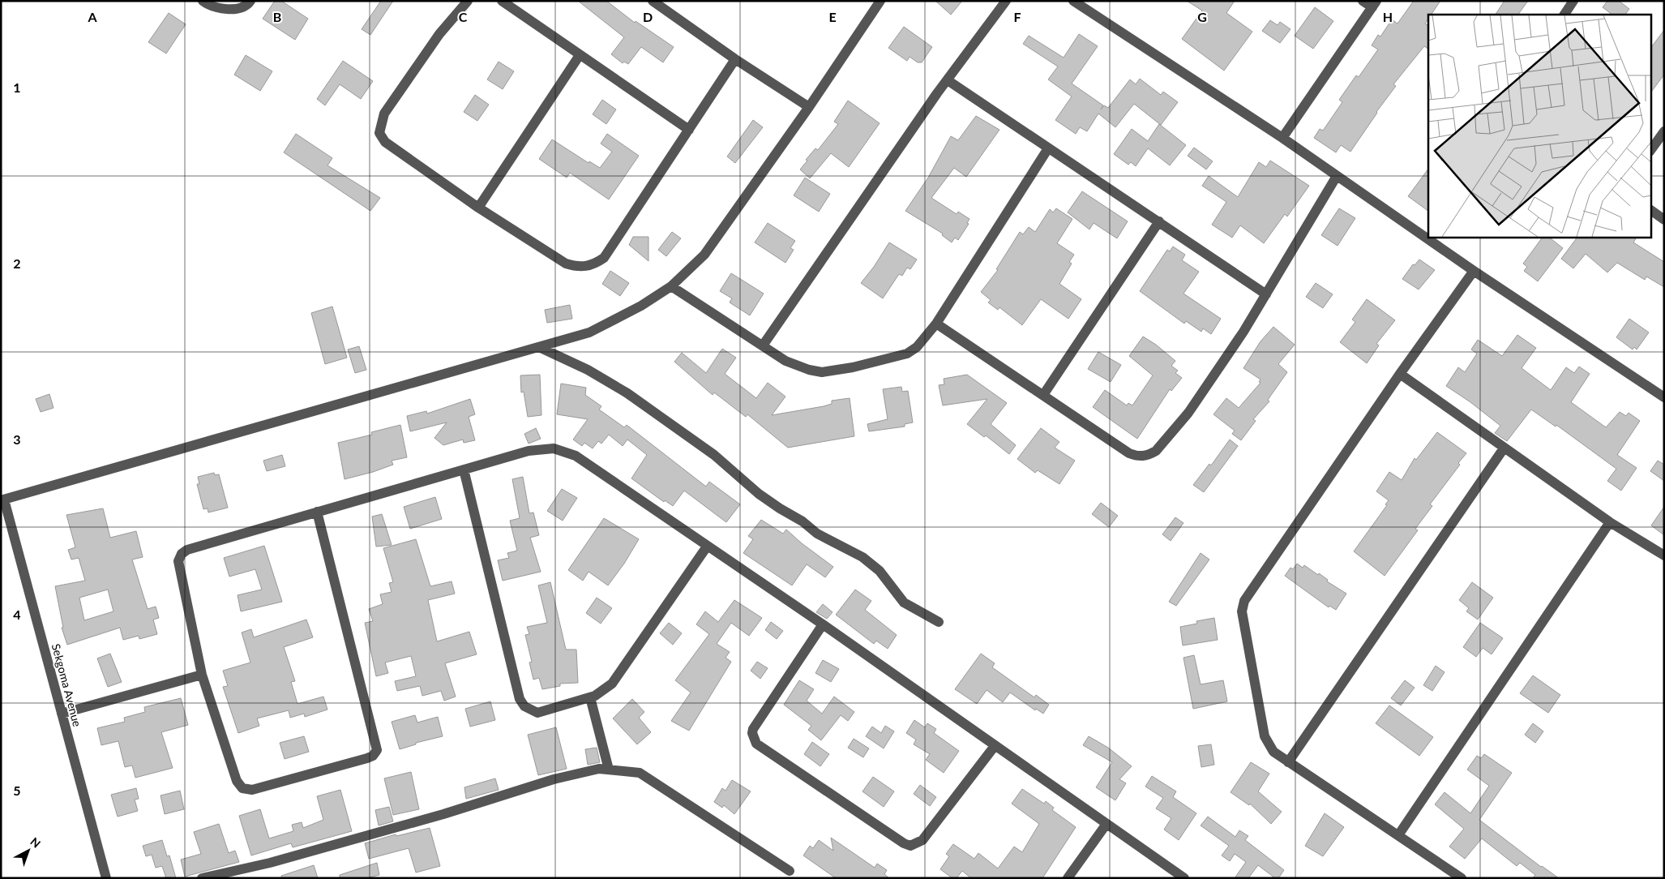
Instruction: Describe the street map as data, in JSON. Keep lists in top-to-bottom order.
{
  "streets": {
    "street": ["Sekgoma Avenue"]
  },
  "north": "top right",
  "grid": {
    "columns": [
      "A",
      "B",
      "C",
      "D",
      "E",
      "F",
      "G",
      "H"
    ],
    "rows": [
      "1",
      "2",
      "3",
      "4",
      "5"
    ]
  }
}
